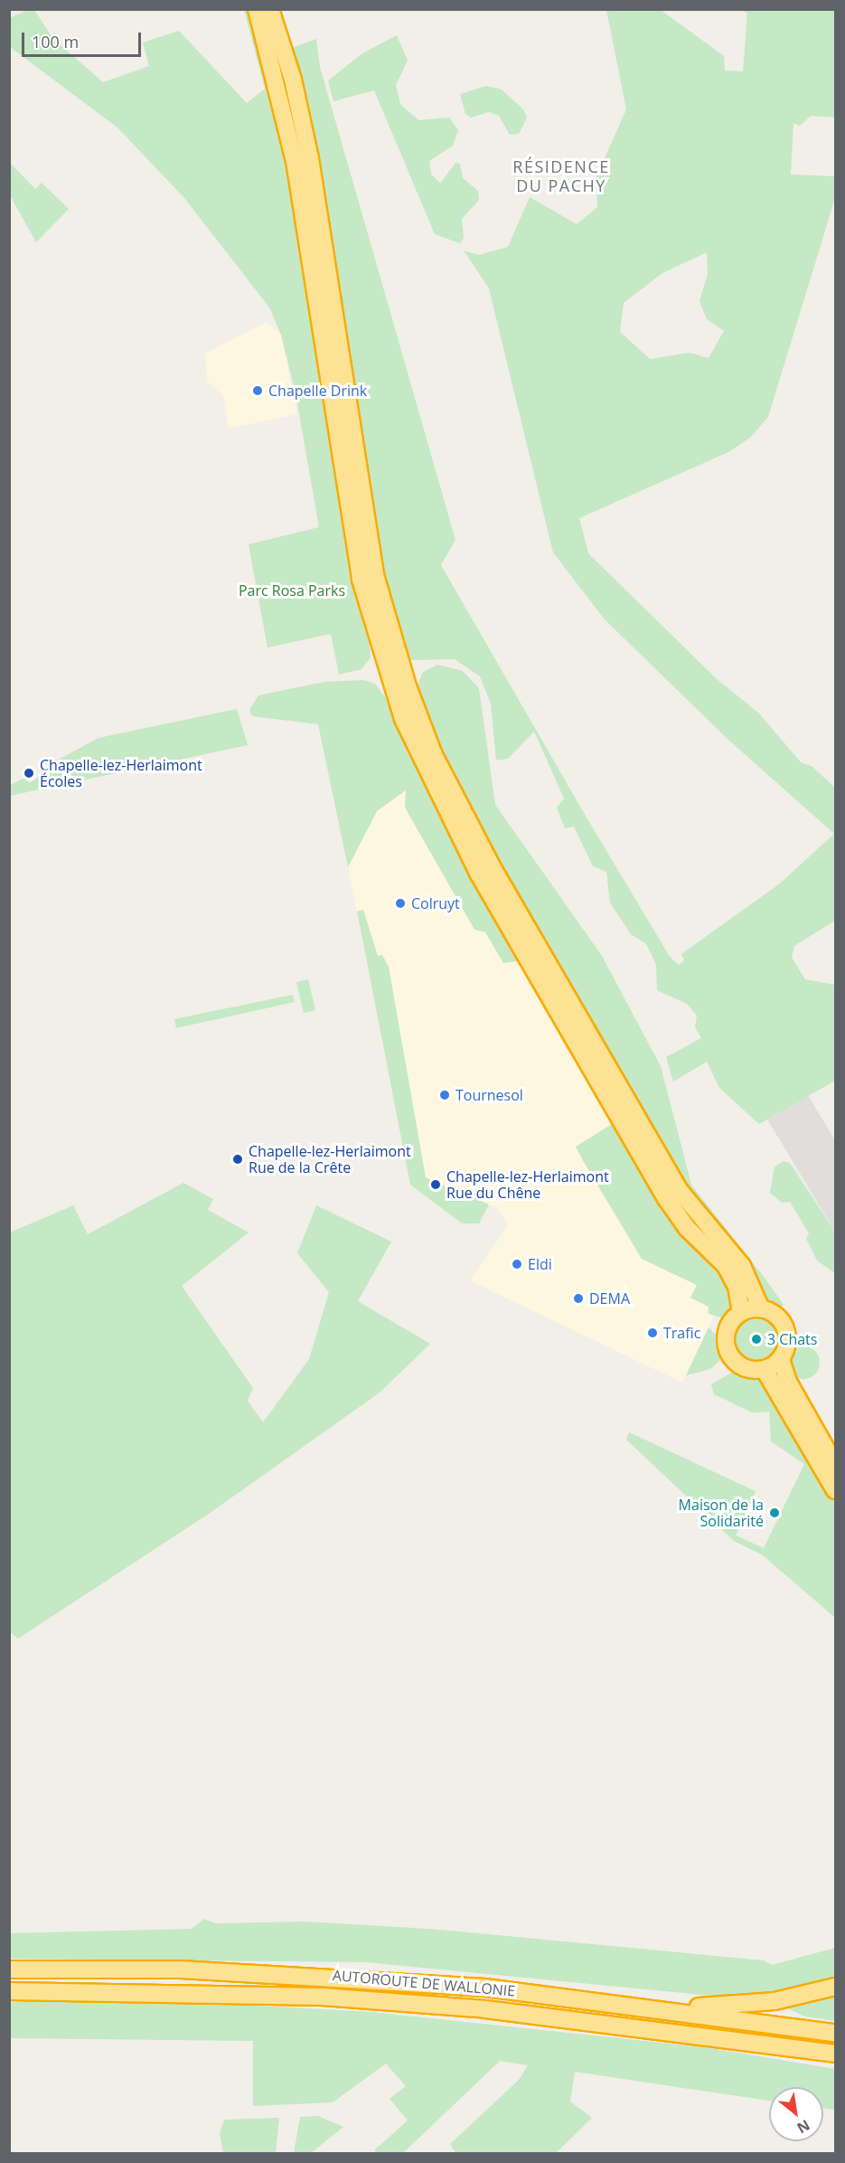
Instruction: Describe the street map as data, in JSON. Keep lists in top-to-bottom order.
{
  "streets": {
    "highway": ["AUTOROUTE DE WALLONIE"]
  },
  "districts": ["RÉSIDENCE DU PACHY"],
  "parks": ["Parc Rosa Parks"],
  "places": [
    "Chapelle Drink",
    "Chapelle-lez-Herlaimont Écoles",
    "Colruyt",
    "Tournesol",
    "Chapelle-lez-Herlaimont Rue de la Crête",
    "Chapelle-lez-Herlaimont Rue du Chêne",
    "Eldi",
    "DEMA",
    "Trafic",
    "3 Chats",
    "Maison de la Solidarité"
  ],
  "scale_bar": "100 m",
  "north": "bottom right"
}
